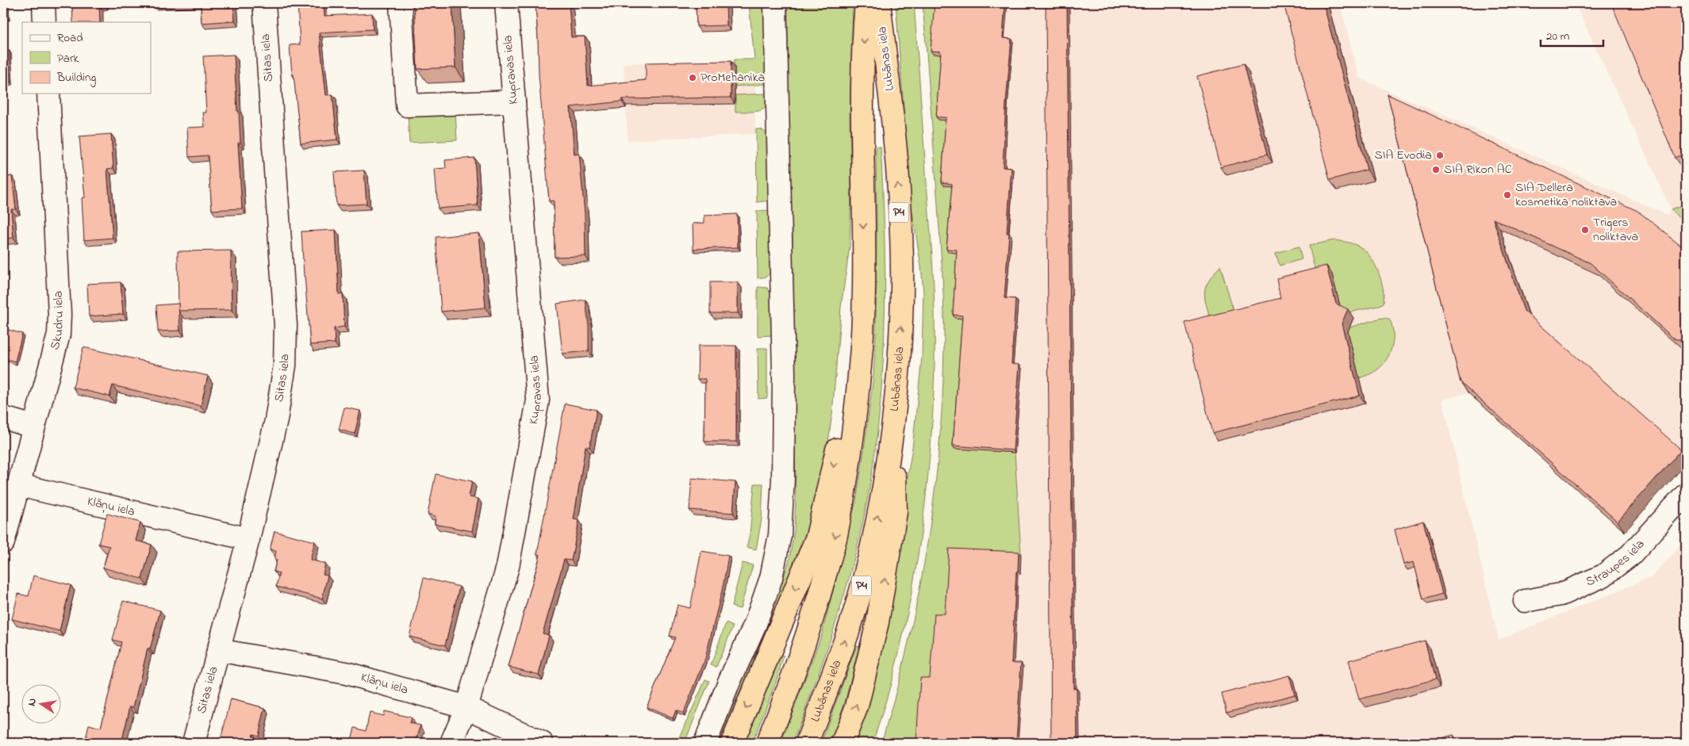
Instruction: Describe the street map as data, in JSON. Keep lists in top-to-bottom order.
{
  "streets": {
    "highway": ["Lubānas iela", "P4"],
    "street": [
      "Sitas iela",
      "Kupravas iela",
      "Skudru iela",
      "Klāņu iela",
      "Straupes iela"
    ]
  },
  "crossings": [
    ["Sitas iela", "Klāņu iela"],
    ["Kupravas iela", "Klāņu iela"],
    ["Skudru iela", "Klāņu iela"]
  ],
  "places": [
    "ProMehanika",
    "SIA Evodia",
    "SIA Rikon AC",
    "SIA Dellera kosmetika noliktava",
    "Trigers noliktava"
  ],
  "legend": ["Road", "Park", "Building"],
  "scale_bar": "20 m",
  "north": "left"
}
